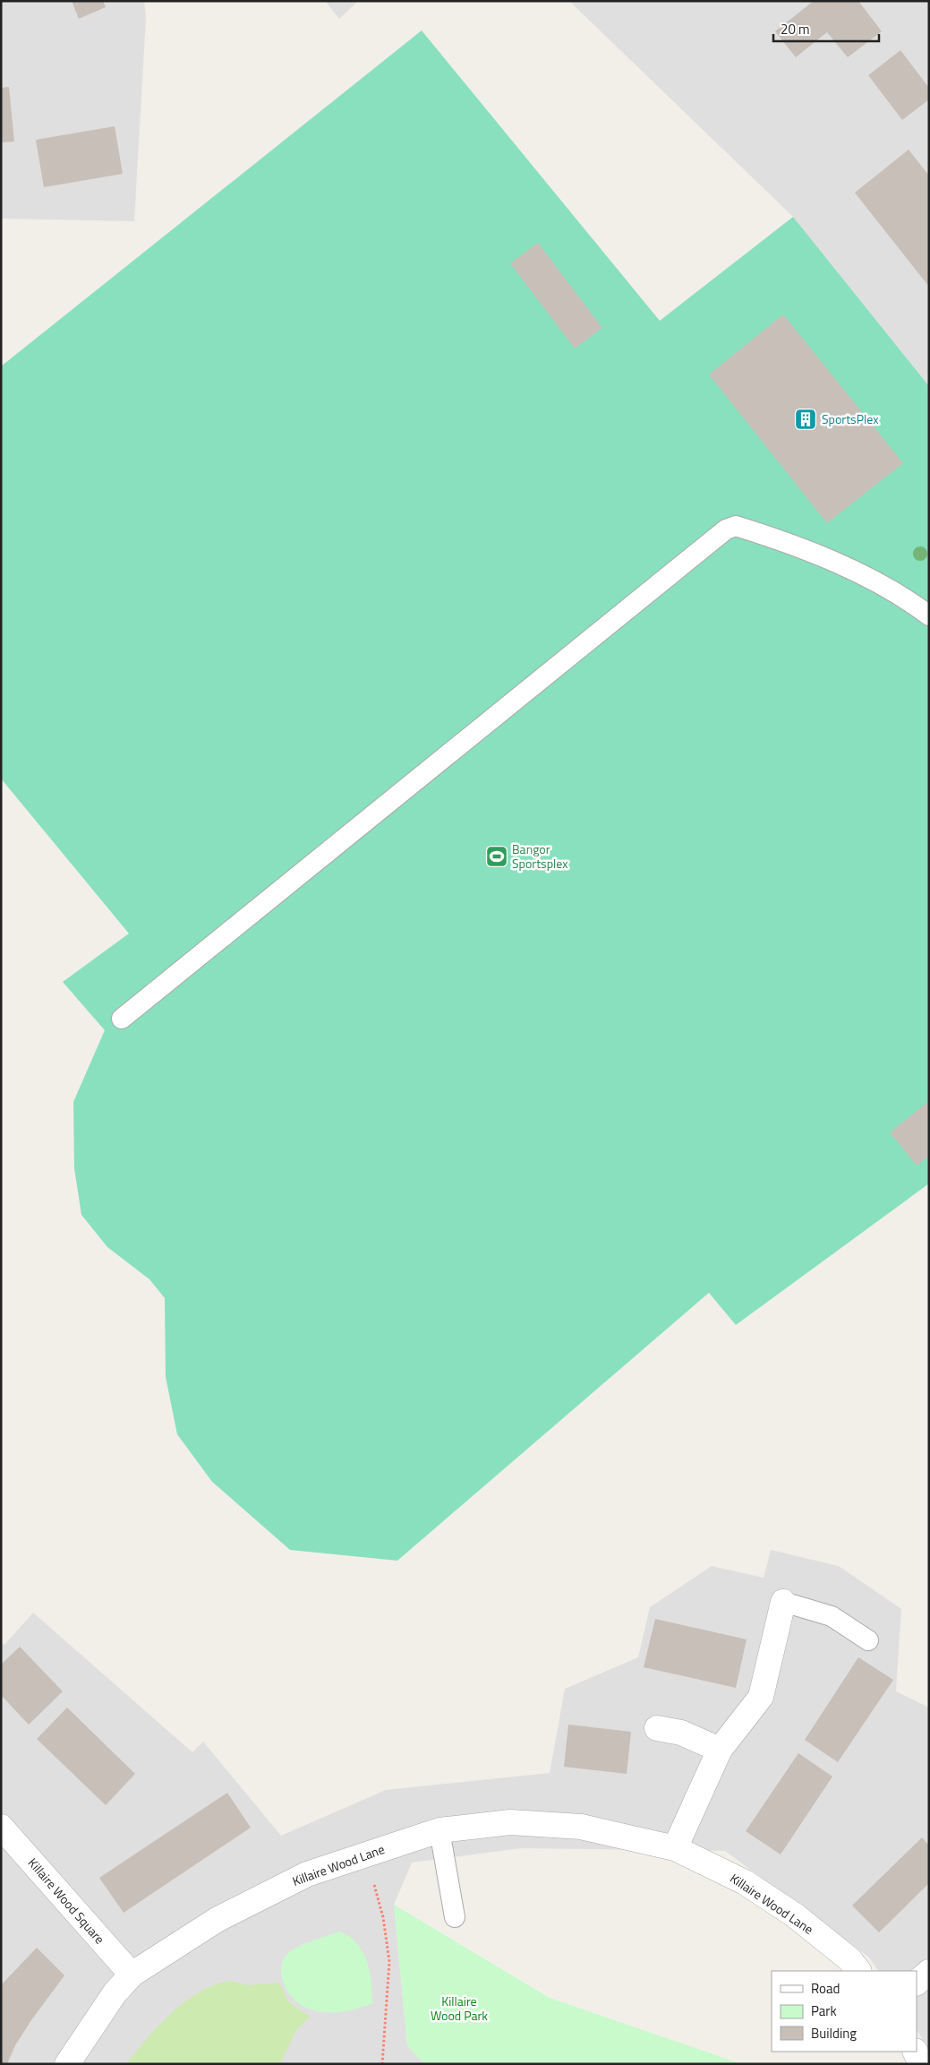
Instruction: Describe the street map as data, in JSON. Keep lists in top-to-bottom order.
{
  "streets": {
    "street": ["Killaire Wood Lane", "Killaire Wood Square"]
  },
  "crossings": [
    ["Killaire Wood Lane", "Killaire Wood Square"]
  ],
  "parks": ["Killaire Wood Park"],
  "places": {
    "building": ["SportsPlex"],
    "sports": ["Bangor Sportsplex"]
  },
  "legend": ["Road", "Park", "Building"],
  "scale_bar": "20 m"
}
